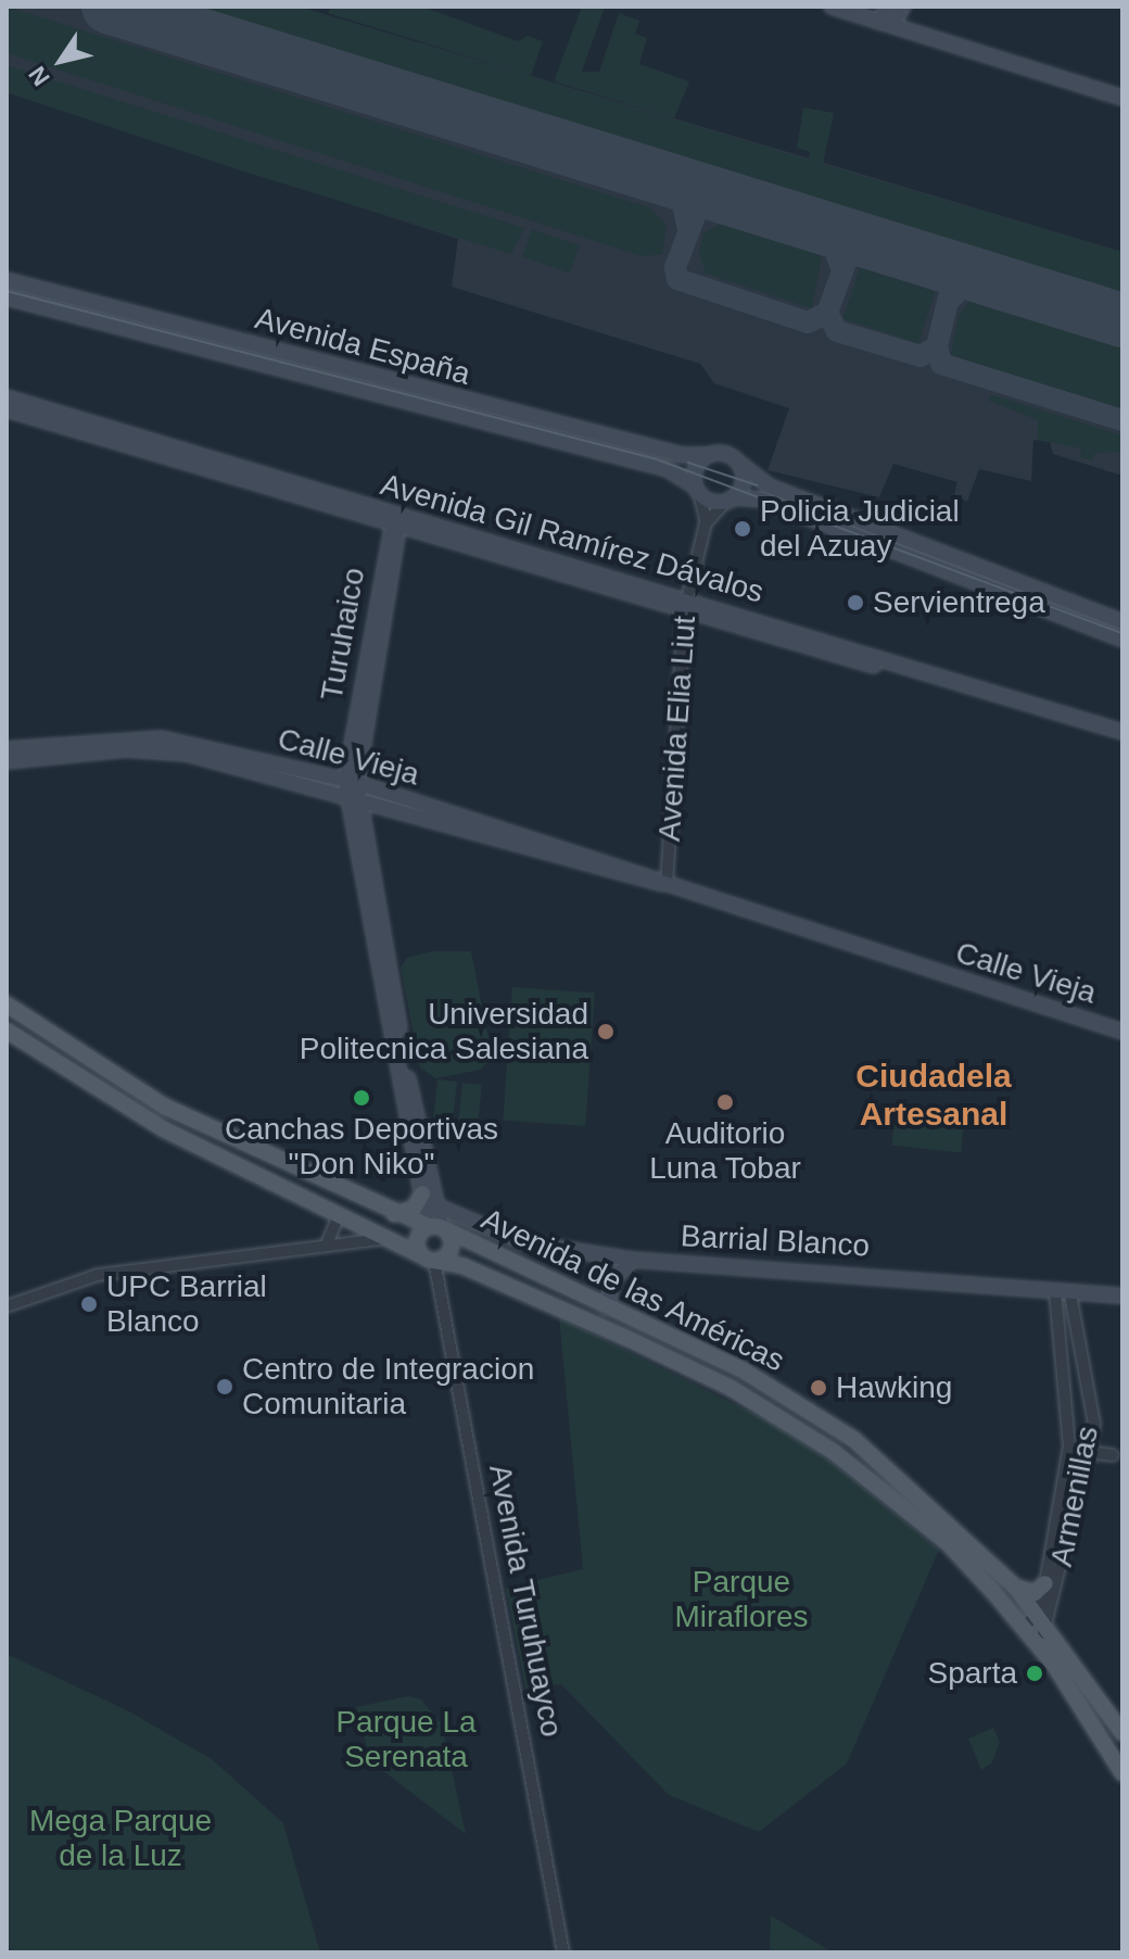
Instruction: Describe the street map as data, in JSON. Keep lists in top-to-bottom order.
{
  "streets": {
    "main road": [
      "Avenida España",
      "Avenida Gil Ramírez Dávalos",
      "Calle Vieja",
      "Barrial Blanco",
      "Avenida de las Américas"
    ],
    "street": ["Avenida Elia Liut", "Armenillas", "Avenida Turuhuayco"]
  },
  "crossings": [
    ["Avenida España", "Avenida Elia Liut"],
    ["Avenida Gil Ramírez Dávalos", "Avenida Elia Liut"],
    ["Avenida Elia Liut", "Calle Vieja"],
    ["Barrial Blanco", "Armenillas"],
    ["Avenida de las Américas", "Armenillas"],
    ["Avenida de las Américas", "Avenida Turuhuayco"]
  ],
  "districts": ["Ciudadela Artesanal"],
  "parks": ["Parque Miraflores", "Parque La Serenata", "Mega Parque de la Luz"],
  "places": [
    "Policia Judicial del Azuay",
    "Servientrega",
    "Universidad Politecnica Salesiana",
    "Canchas Deportivas \"Don Niko\"",
    "Auditorio Luna Tobar",
    "UPC Barrial Blanco",
    "Centro de Integracion Comunitaria",
    "Hawking",
    "Sparta"
  ],
  "north": "bottom left"
}
